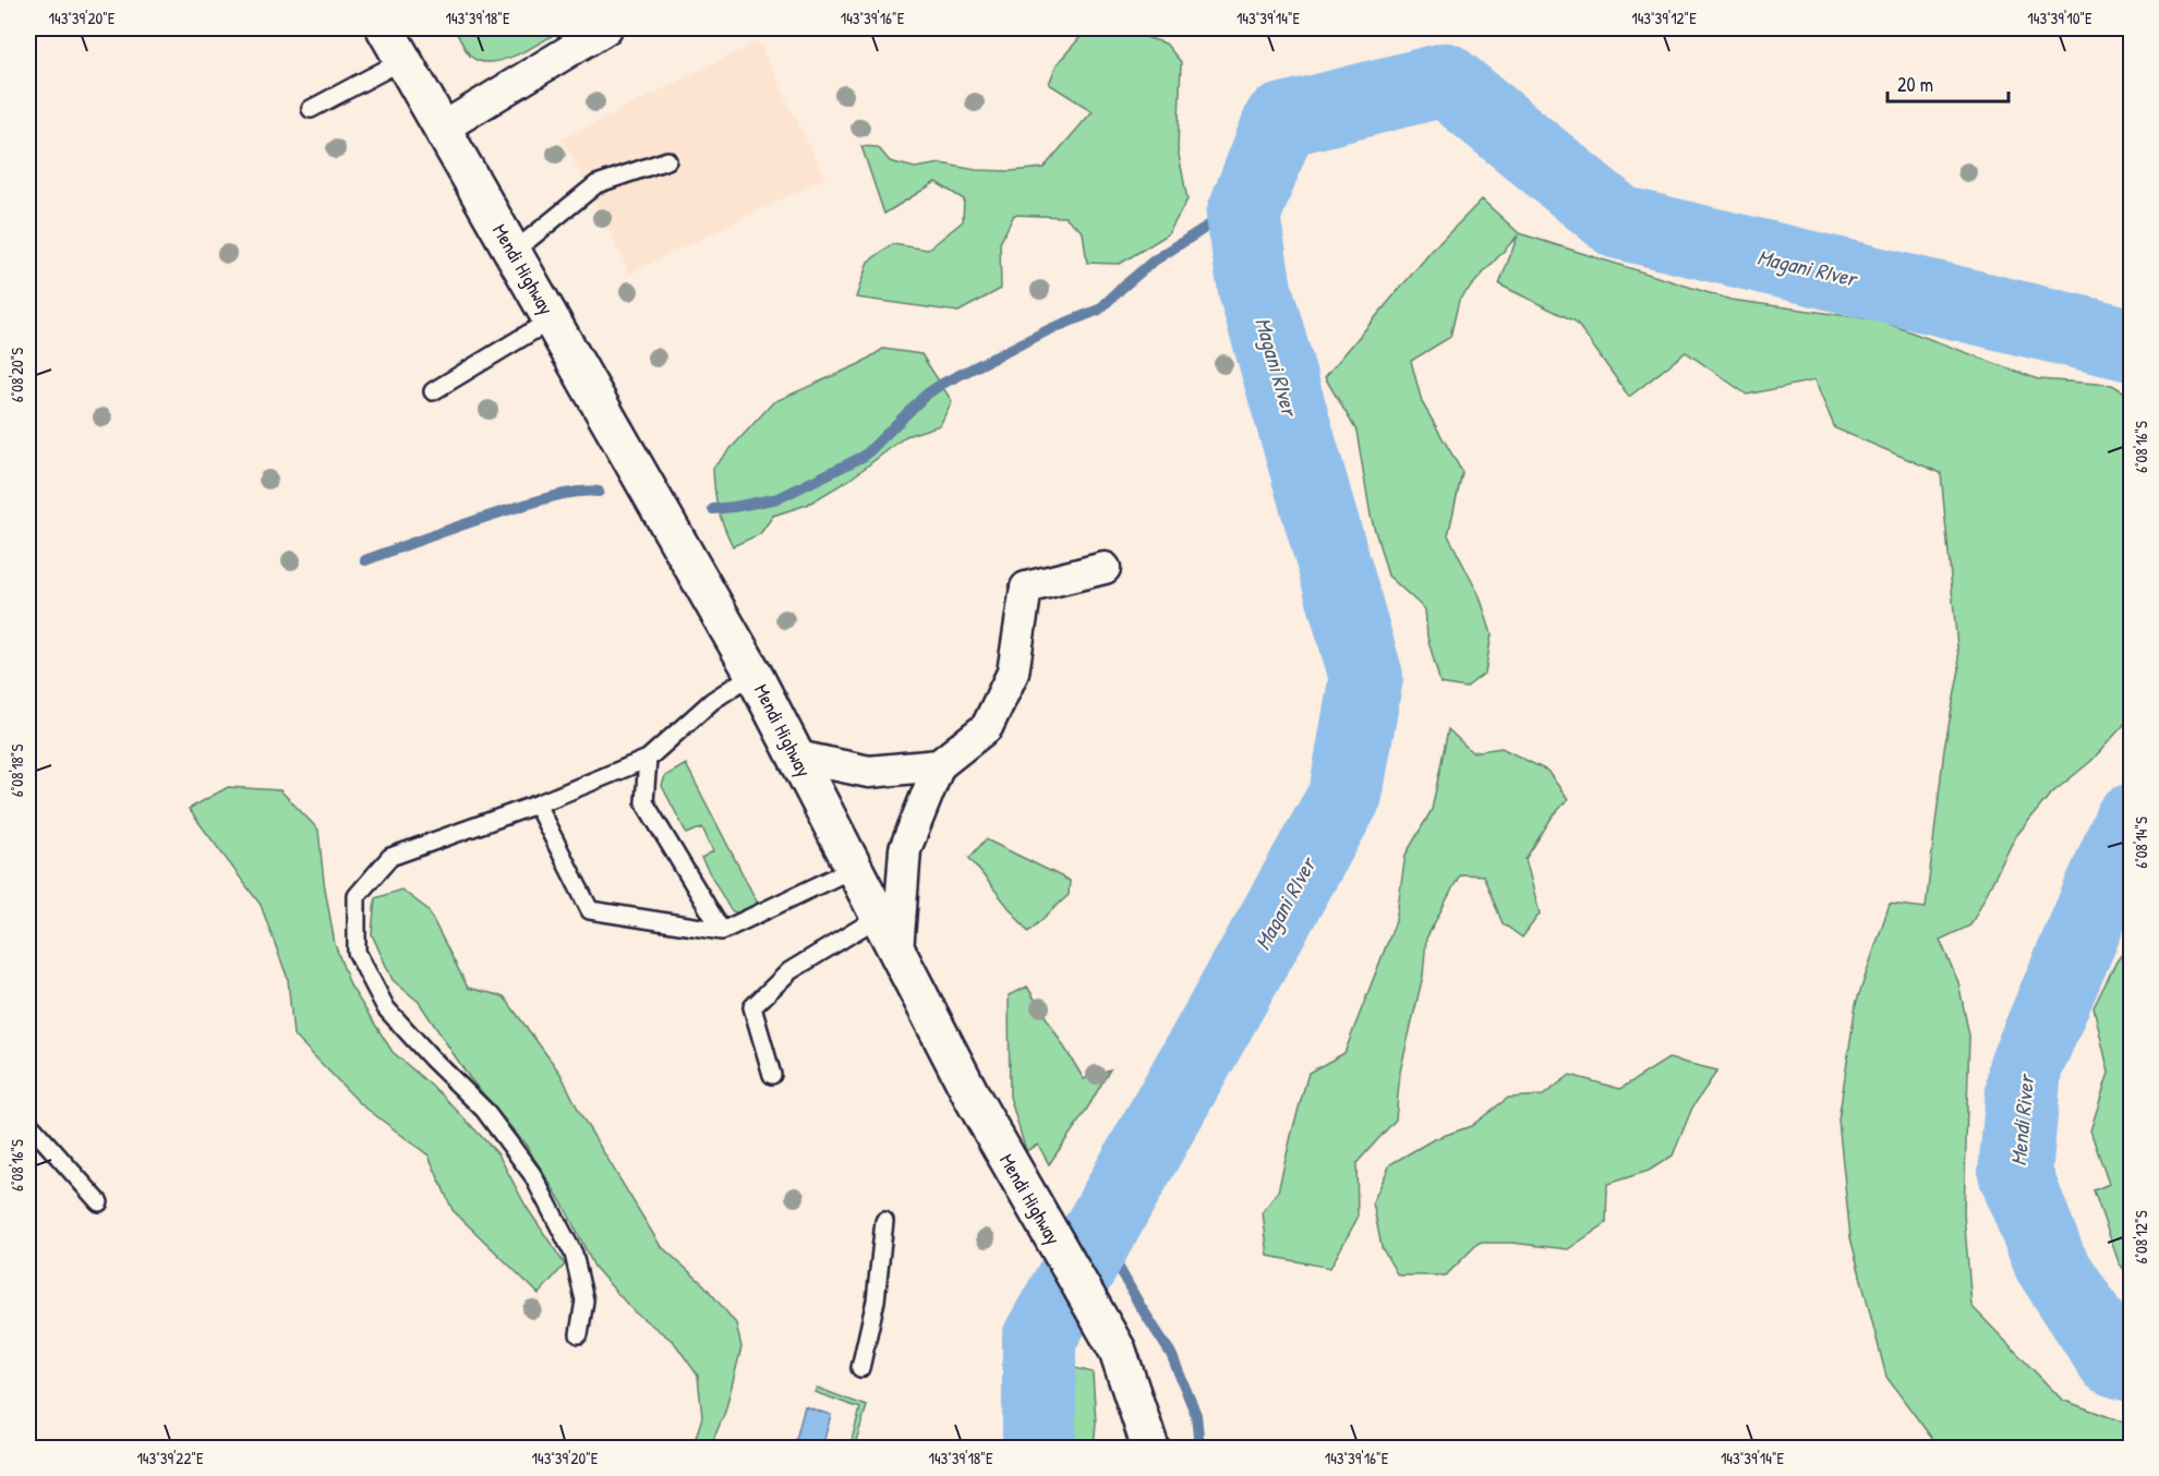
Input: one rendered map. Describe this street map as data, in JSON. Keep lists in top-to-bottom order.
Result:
{
  "streets": {
    "main road": ["Mendi Highway"]
  },
  "water": ["Magani RIver", "Mendi River"],
  "scale_bar": "20 m",
  "coordinates": [
    "143°39'20\"E",
    "143°39'18\"E",
    "143°39'16\"E",
    "143°39'14\"E",
    "143°39'12\"E",
    "143°39'10\"E",
    "6°08'20\"S",
    "6°08'16\"S",
    "6°08'18\"S",
    "6°08'14\"S",
    "6°08'12\"S",
    "143°39'22\"E"
  ]
}
